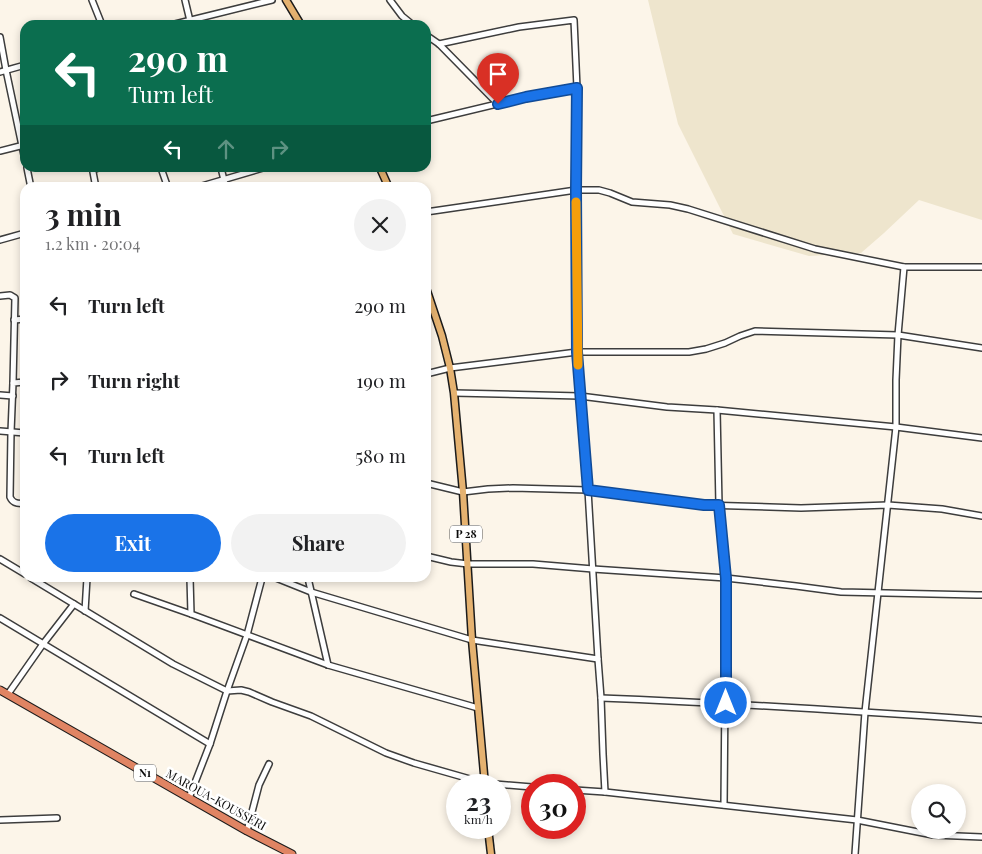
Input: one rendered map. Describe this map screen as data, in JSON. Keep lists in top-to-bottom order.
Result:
{
  "streets": {
    "highway": ["N1", "MAROUA-KOUSSÉRI"],
    "main road": ["P 28"]
  },
  "page": {
    "turn": ["290 m", "Turn left"],
    "heading": ["3 min", "1.2 km · 20:04"],
    "list": [
      {
        "name": "Turn left",
        "value": "290 m"
      },
      {
        "name": "Turn right",
        "value": "190 m"
      },
      {
        "name": "Turn left",
        "value": "580 m"
      }
    ],
    "buttons": ["Exit", "Share"],
    "speed": "23 km/h",
    "limit": "30"
  }
}
